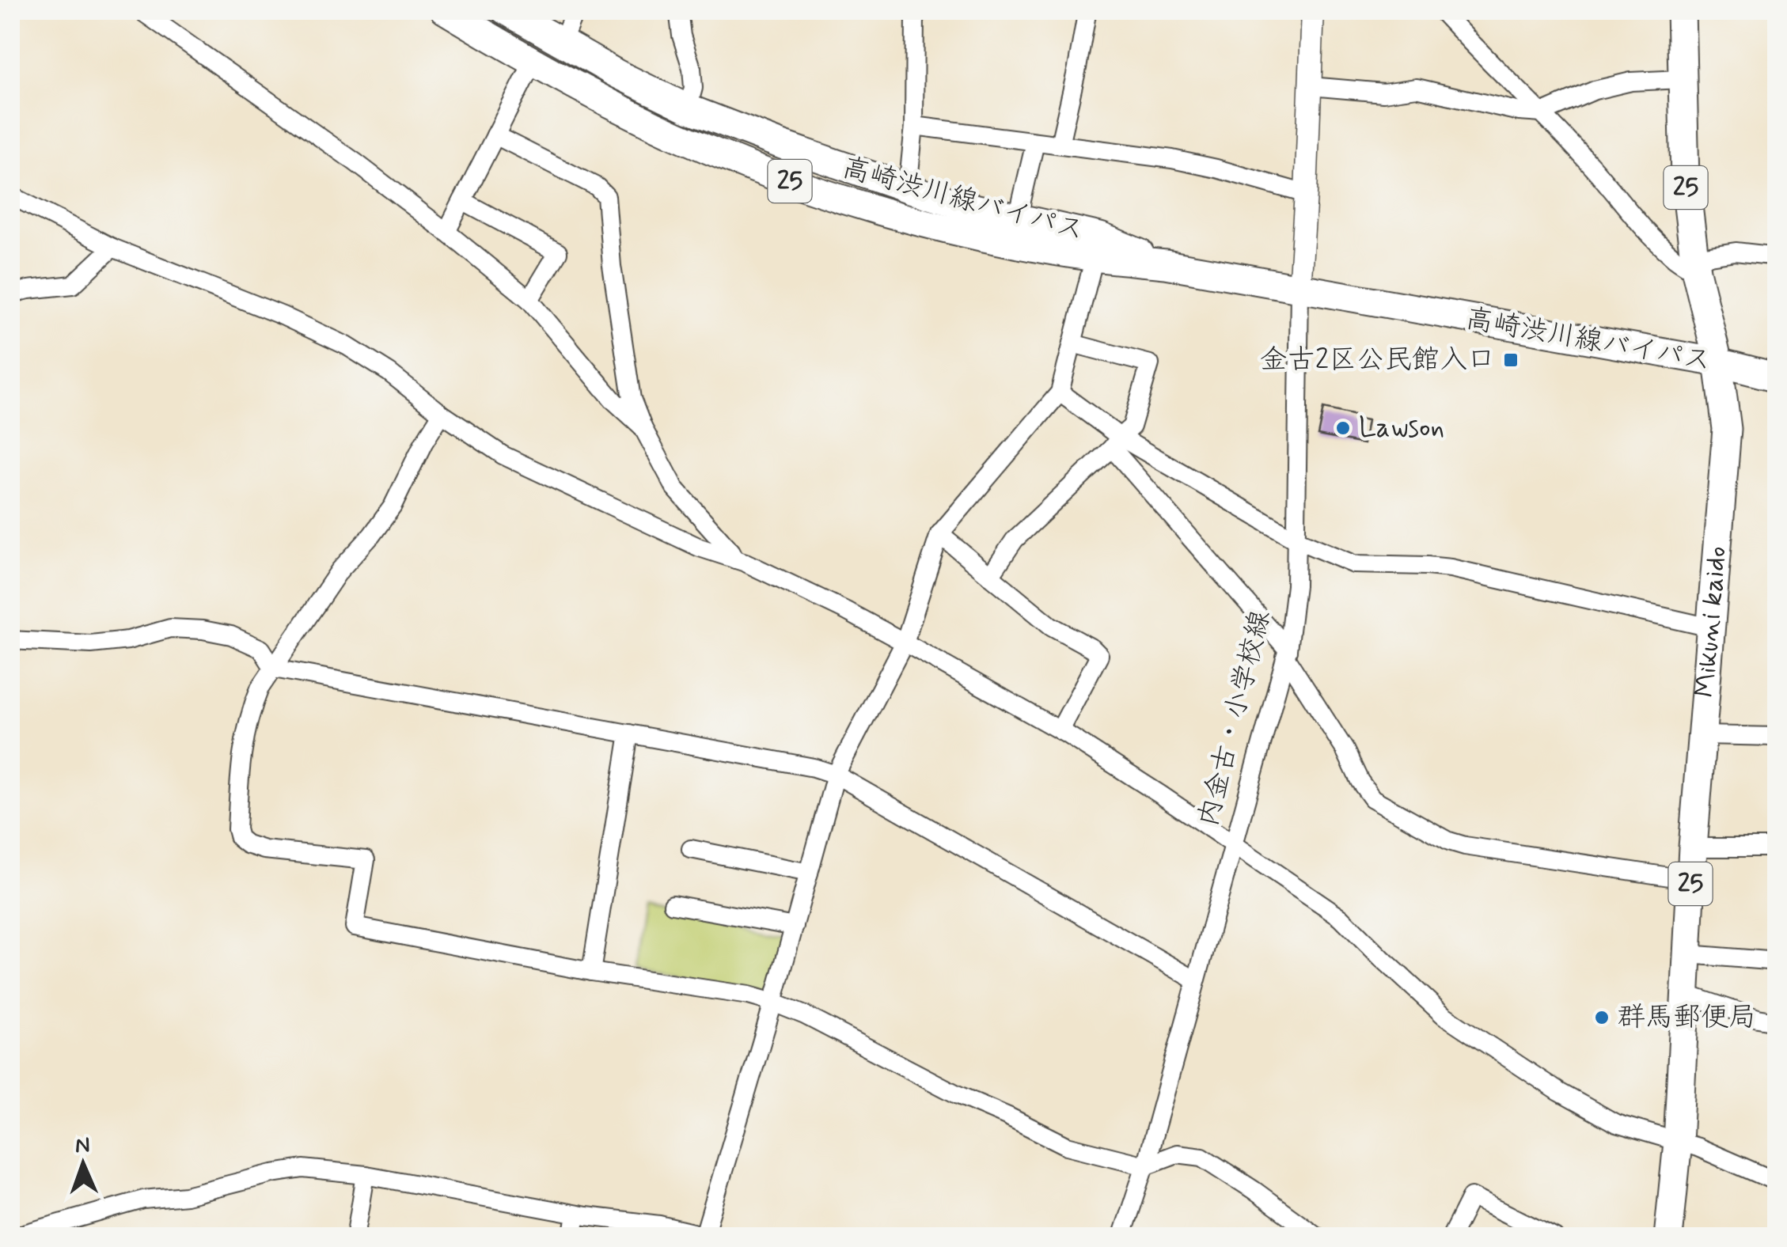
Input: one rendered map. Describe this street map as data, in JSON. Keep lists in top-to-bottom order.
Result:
{
  "streets": {
    "main road": ["25", "高崎渋川線バイパス", "Mikuni kaido"],
    "street": ["内金古・小学校線"]
  },
  "crossings": [
    ["高崎渋川線バイパス", "Mikuni kaido"],
    ["高崎渋川線バイパス", "内金古・小学校線"]
  ],
  "places": {
    "transit": ["金古2区公民館入口"],
    "other": ["Lawson", "群馬郵便局"]
  },
  "north": "top"
}
